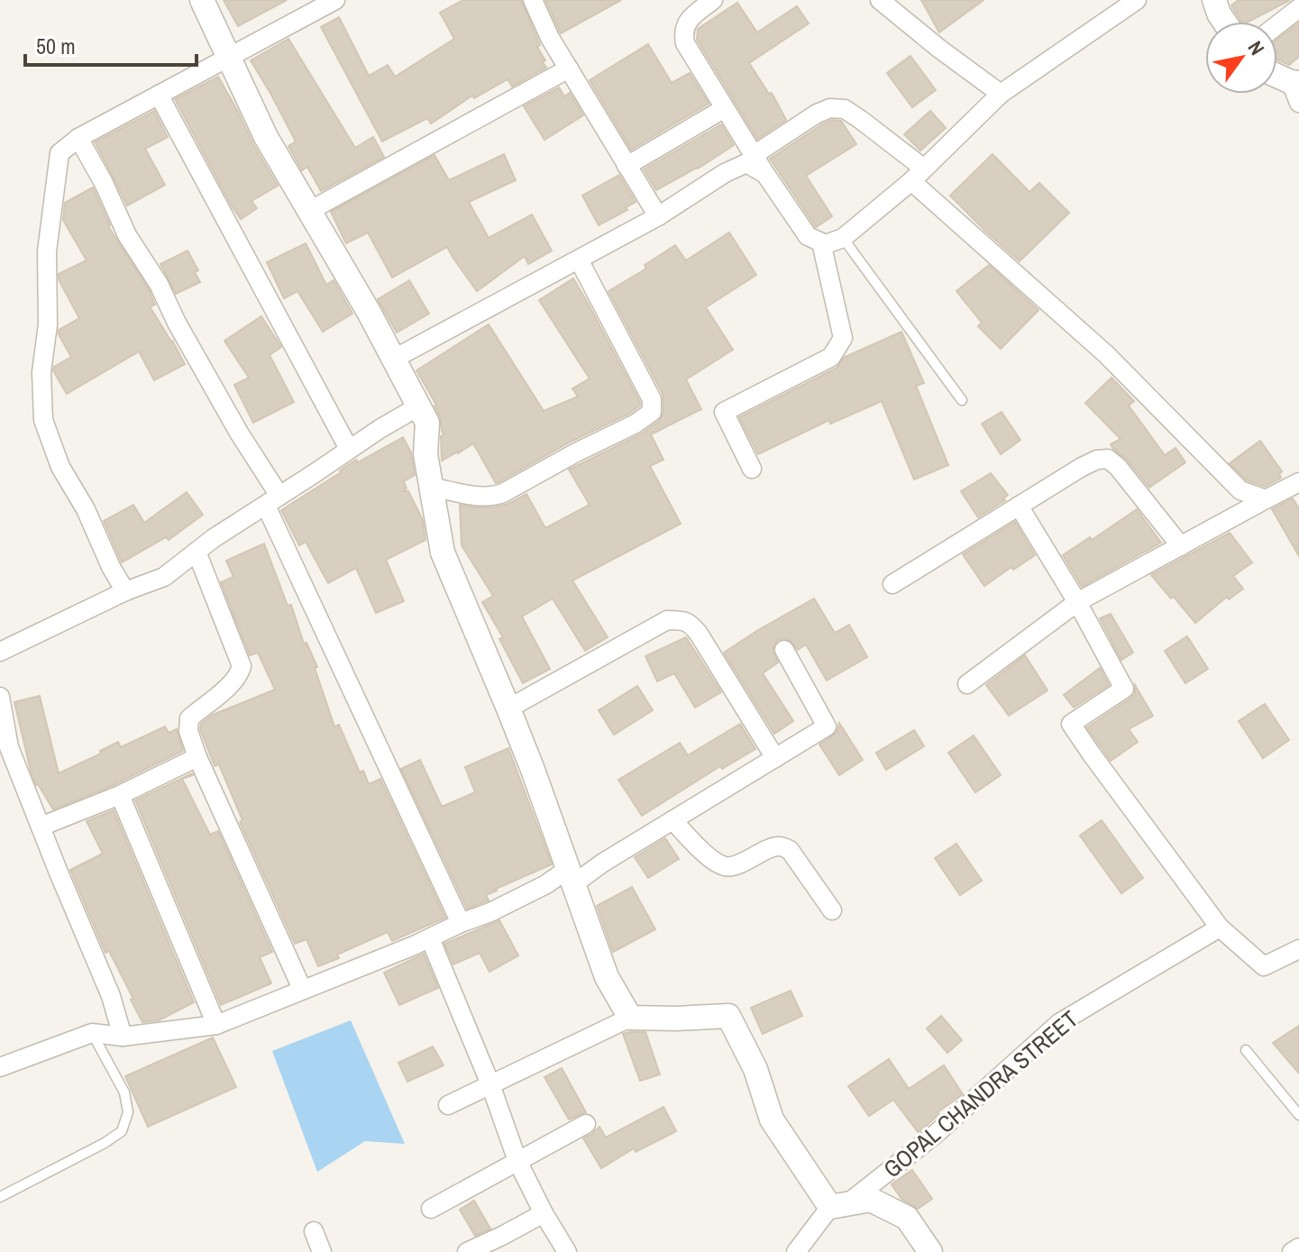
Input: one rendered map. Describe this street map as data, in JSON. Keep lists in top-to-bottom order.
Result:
{
  "streets": {
    "street": ["GOPAL CHANDRA STREET"]
  },
  "scale_bar": "50 m",
  "north": "top right"
}
